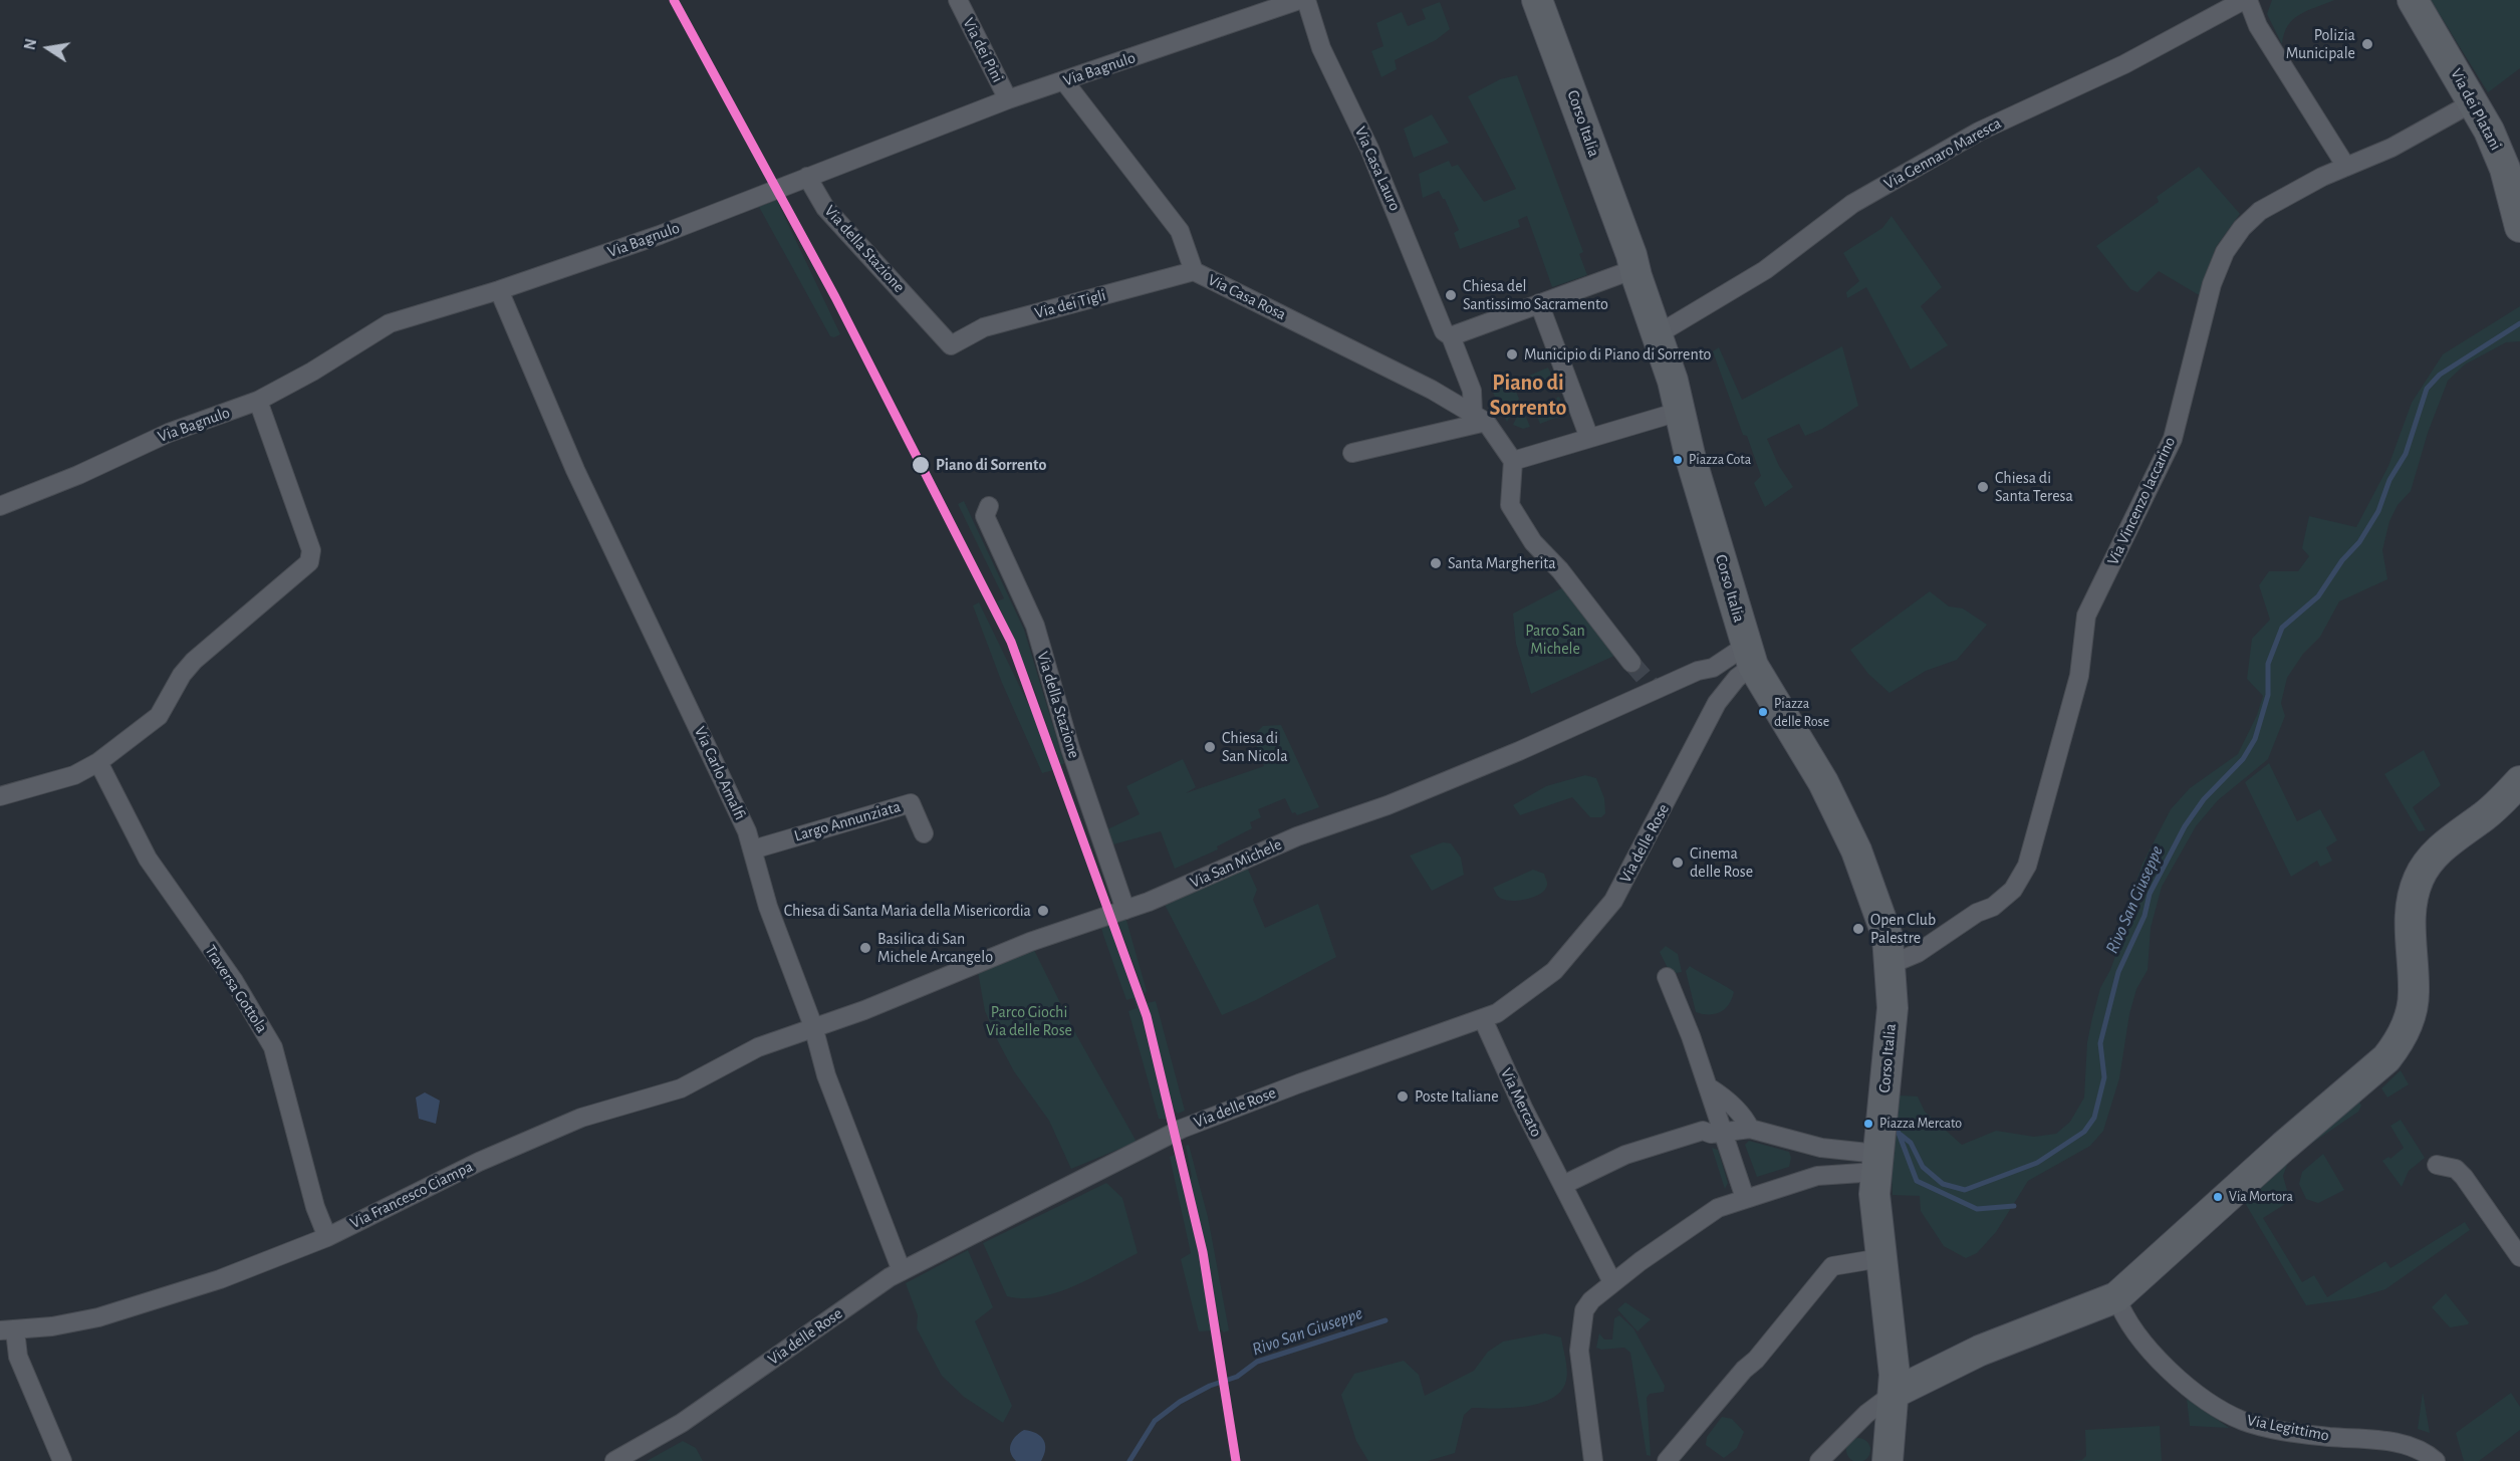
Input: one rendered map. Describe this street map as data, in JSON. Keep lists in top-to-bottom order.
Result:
{
  "streets": {
    "main road": ["Via dei Platani", "Corso Italia"],
    "street": [
      "Via dei Pini",
      "Via Bagnulo",
      "Via Gennaro Maresca",
      "Via Casa Lauro",
      "Via della Stazione",
      "Via Casa Rosa",
      "Via dei Tigli",
      "Via Vincenzo Iaccarino",
      "Via Carlo Amalfi",
      "Largo Annunziata",
      "Via delle Rose",
      "Via San Michele",
      "Traversa Gottola",
      "Via Mercato",
      "Via Francesco Ciampa",
      "Via Legittimo"
    ]
  },
  "crossings": [
    ["Via dei Pini", "Via Bagnulo"],
    ["Via Bagnulo", "Via della Stazione"],
    ["Via Bagnulo", "Via Casa Rosa"],
    ["Via Bagnulo", "Via Carlo Amalfi"],
    ["Via dei Platani", "Via Vincenzo Iaccarino"],
    ["Corso Italia", "Via Gennaro Maresca"],
    ["Corso Italia", "Via Vincenzo Iaccarino"],
    ["Corso Italia", "Via delle Rose"],
    ["Via della Stazione", "Via dei Tigli"],
    ["Via della Stazione", "Via San Michele"],
    ["Via Casa Rosa", "Via dei Tigli"],
    ["Via Carlo Amalfi", "Largo Annunziata"],
    ["Via Carlo Amalfi", "Via delle Rose"],
    ["Via Carlo Amalfi", "Via San Michele"],
    ["Via Carlo Amalfi", "Via Francesco Ciampa"],
    ["Via delle Rose", "Via Mercato"],
    ["Via San Michele", "Via Francesco Ciampa"],
    ["Traversa Gottola", "Via Francesco Ciampa"]
  ],
  "districts": ["Piano di Sorrento"],
  "water": ["Rivo San Giuseppe"],
  "parks": ["Parco San Michele", "Parco Giochi Via delle Rose"],
  "places": [
    "Polizia Municipale",
    "Chiesa del Santissimo Sacramento",
    "Municipio di Piano di Sorrento",
    "Piazza Cota",
    "Piano di Sorrento",
    "Chiesa di Santa Teresa",
    "Santa Margherita",
    "Piazza delle Rose",
    "Chiesa di San Nicola",
    "Cinema delle Rose",
    "Chiesa di Santa Maria della Misericordia",
    "Open Club Palestre",
    "Basilica di San Michele Arcangelo",
    "Poste Italiane",
    "Piazza Mercato",
    "Via Mortora"
  ],
  "north": "left"
}
